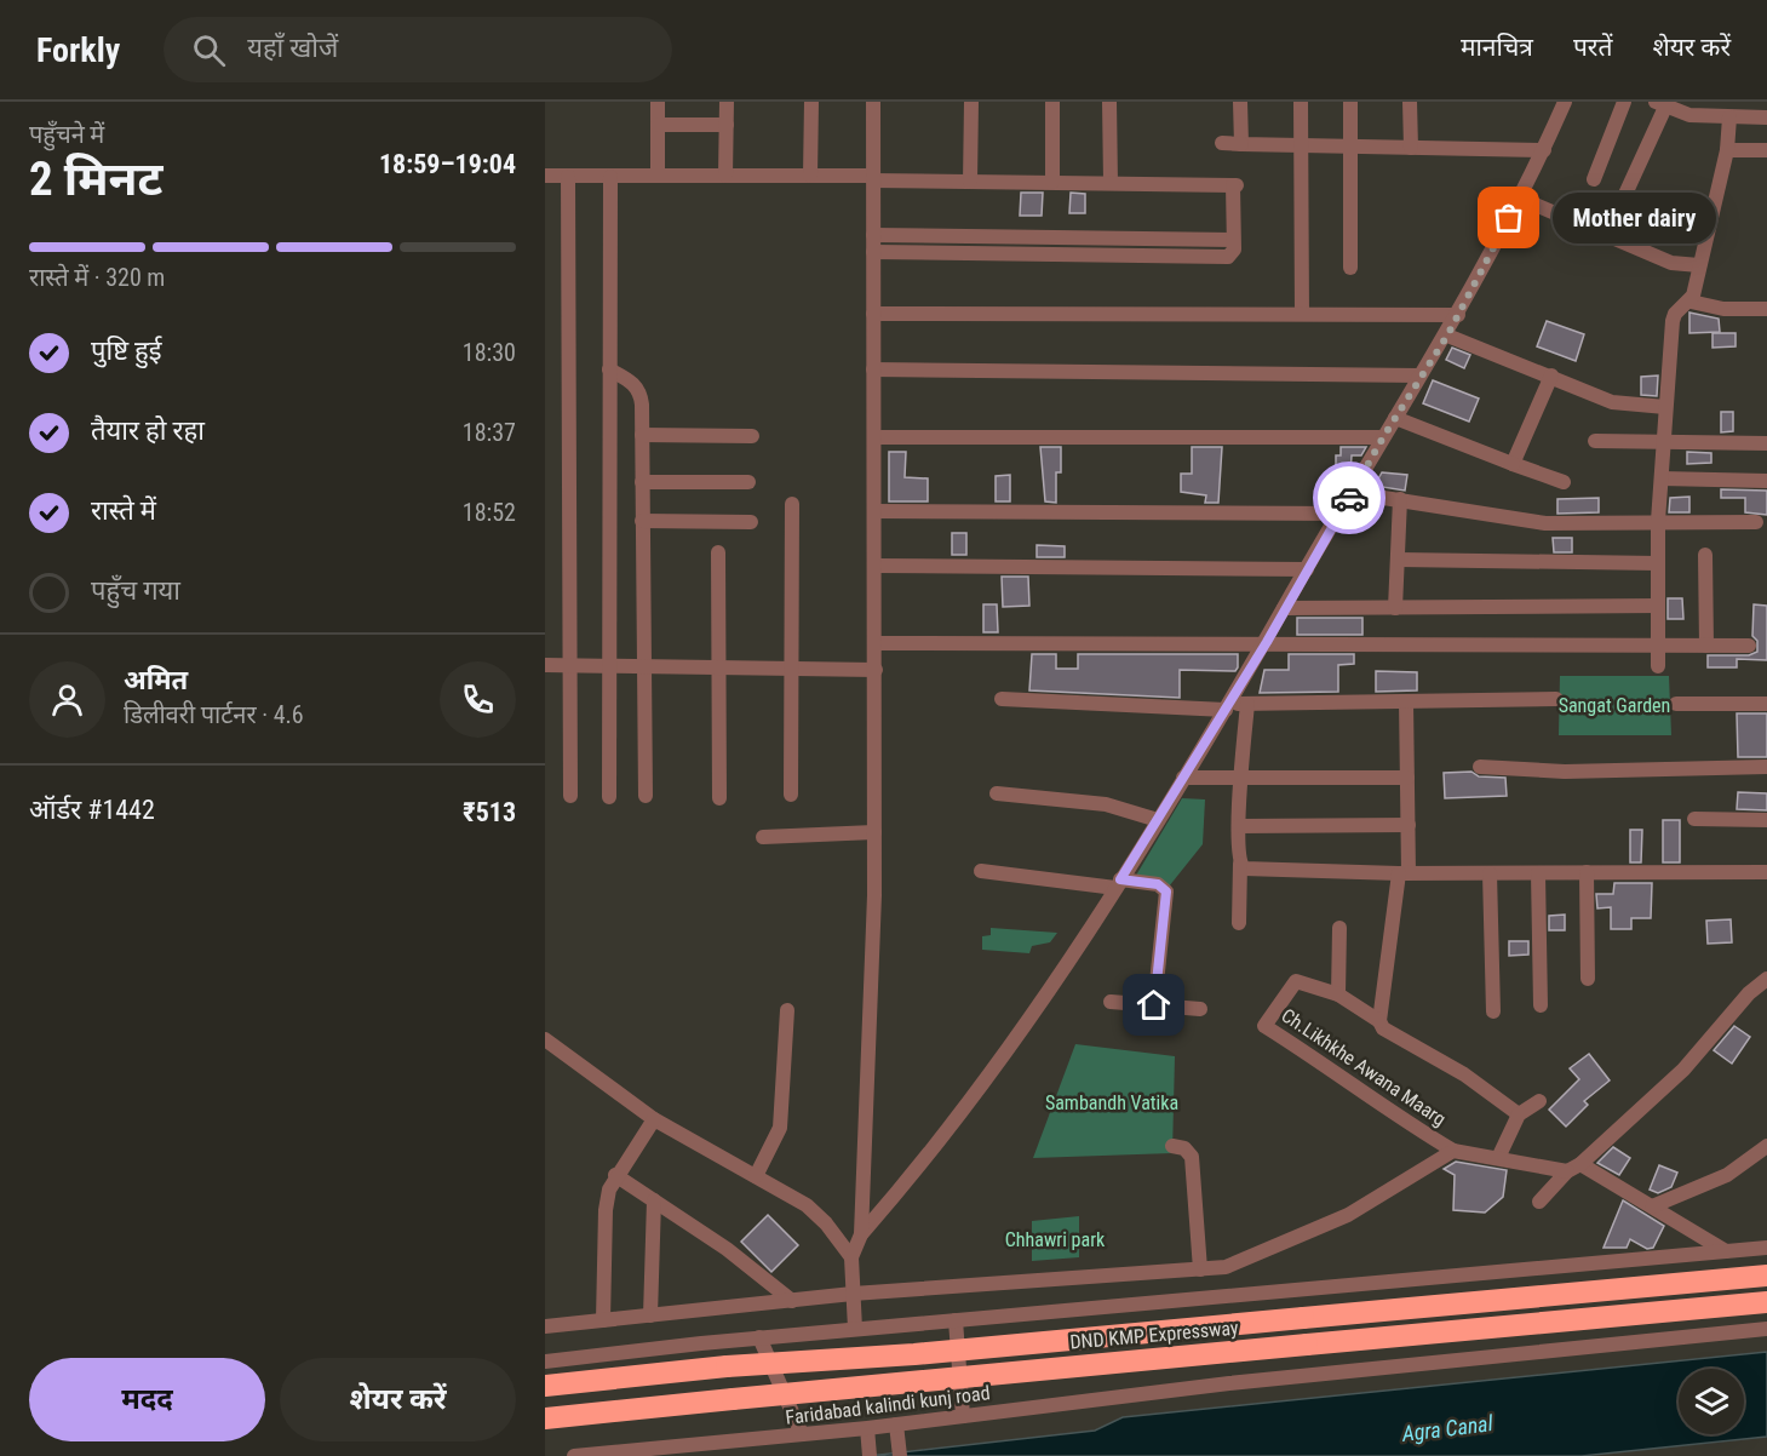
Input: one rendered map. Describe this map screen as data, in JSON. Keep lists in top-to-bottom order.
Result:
{
  "streets": {
    "highway": ["DND KMP Expressway"],
    "street": ["Ch.Likhkhe Awana Maarg", "Faridabad kalindi kunj road"]
  },
  "water": ["Agra Canal"],
  "parks": ["Sangat Garden", "Sambandh Vatika", "Chhawri park"],
  "places": ["Mother dairy"],
  "page": {
    "header": "Forkly",
    "search": "यहाँ खोजें",
    "nav": ["मानचित्र", "परतें", "शेयर करें"],
    "heading": ["2 मिनट", "पहुँचने में", "18:59–19:04"],
    "panel": [
      "अमित",
      "डिलीवरी पार्टनर · 4.6",
      "ऑर्डर #1442",
      "₹513"
    ],
    "bubble": "Mother dairy",
    "bar": "रास्ते में · 320 m",
    "list": [
      ["पुष्टि हुई", "18:30"],
      ["तैयार हो रहा", "18:37"],
      ["रास्ते में", "18:52"],
      "पहुँच गया"
    ],
    "buttons": ["मदद", "शेयर करें"]
  }
}
